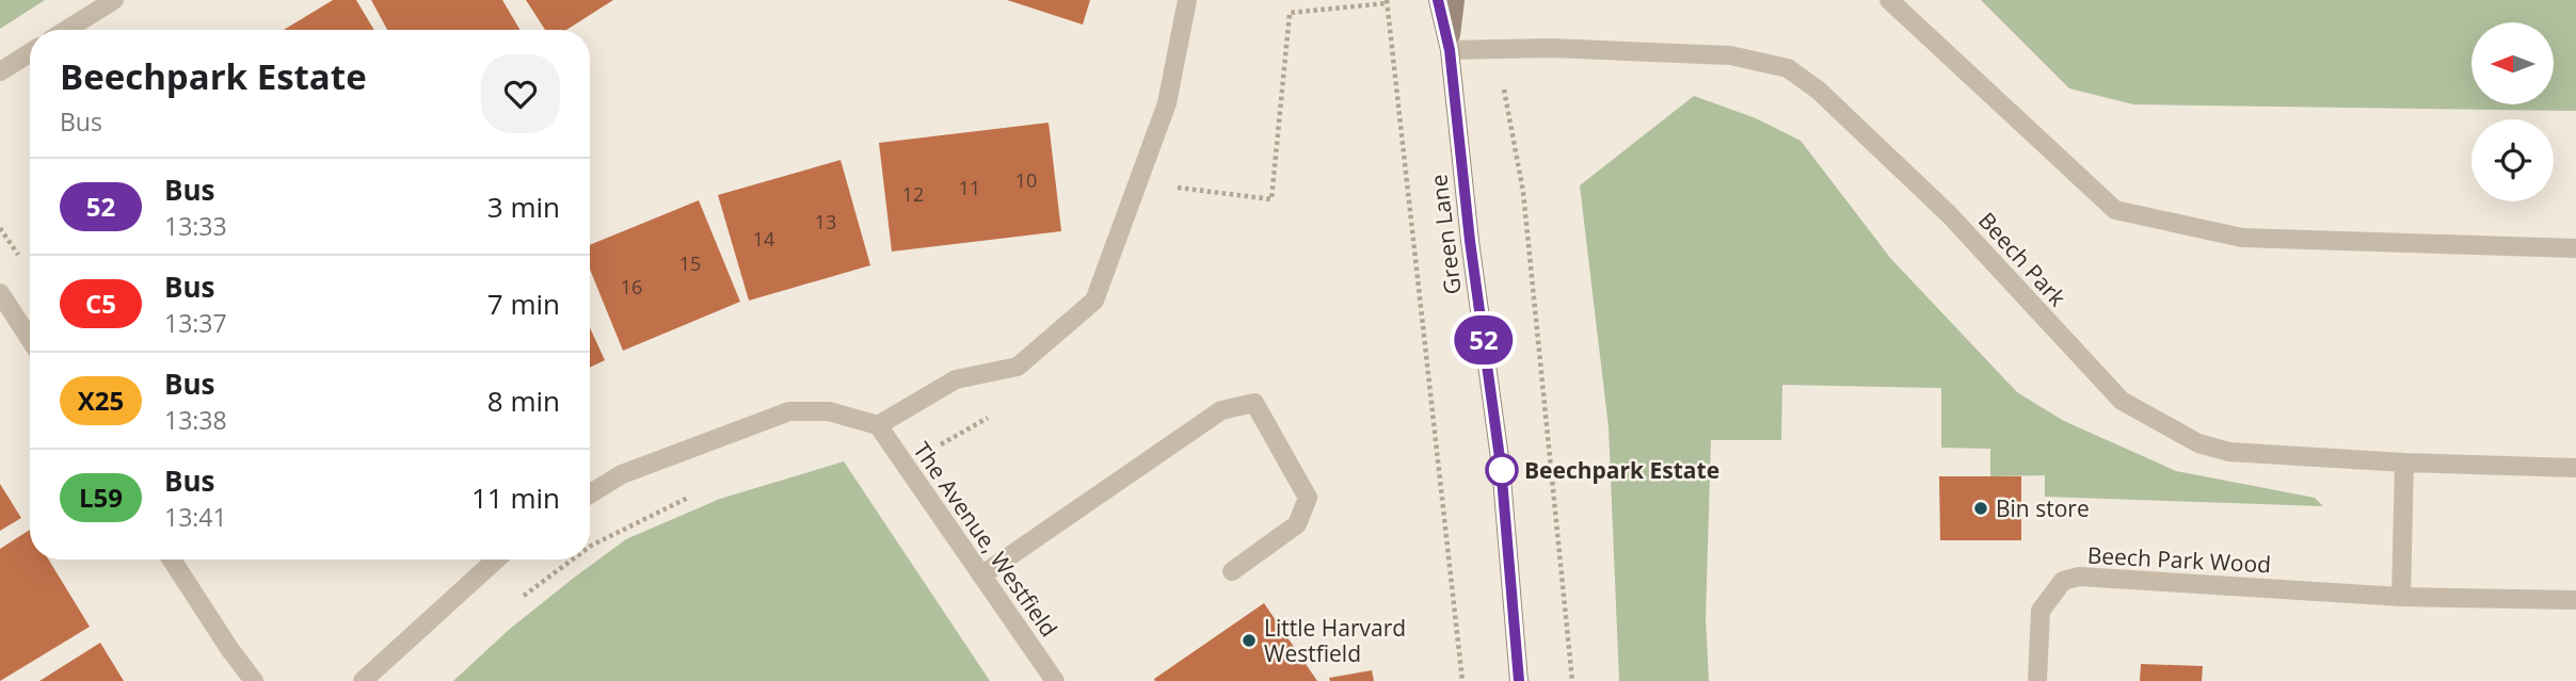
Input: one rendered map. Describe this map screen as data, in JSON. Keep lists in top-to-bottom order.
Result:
{
  "streets": {
    "street": [
      "Green Lane",
      "Beech Park",
      "The Avenue, Westfield",
      "Beech Park Wood"
    ]
  },
  "crossings": [
    ["Green Lane", "Beech Park"]
  ],
  "places": ["Beechpark Estate", "Bin store", "Little Harvard Westfield"],
  "lines": ["bus line 52"],
  "house_numbers": [
    "10",
    "11",
    "12",
    "13",
    "14",
    "15",
    "16"
  ],
  "north": "left",
  "page": {
    "on_map": "52",
    "heading": ["Beechpark Estate", "Bus"],
    "list": [
      {
        "mark": "52",
        "name": "Bus",
        "note": "13:33",
        "value": "3 min"
      },
      {
        "mark": "C5",
        "name": "Bus",
        "note": "13:37",
        "value": "7 min"
      },
      {
        "mark": "X25",
        "name": "Bus",
        "note": "13:38",
        "value": "8 min"
      },
      {
        "mark": "L59",
        "name": "Bus",
        "note": "13:41",
        "value": "11 min"
      }
    ]
  }
}
